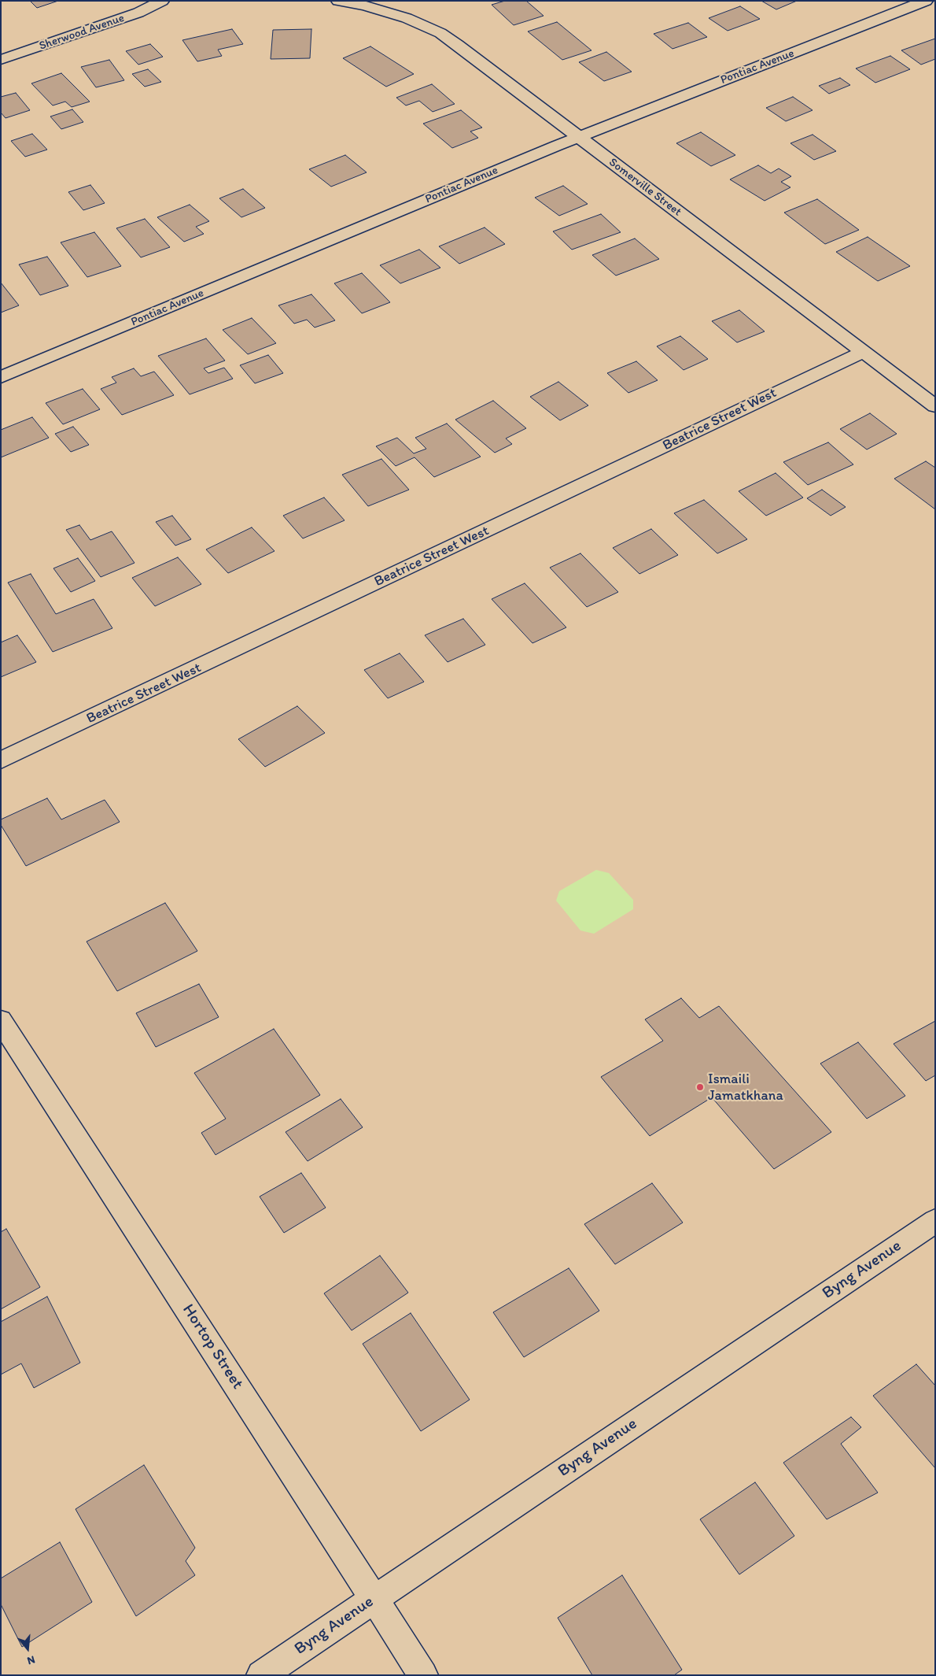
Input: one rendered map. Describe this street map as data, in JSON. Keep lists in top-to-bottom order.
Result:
{
  "streets": {
    "street": [
      "Sherwood Avenue",
      "Pontiac Avenue",
      "Somerville Street",
      "Beatrice Street West",
      "Byng Avenue",
      "Hortop Street"
    ]
  },
  "crossings": [
    ["Pontiac Avenue", "Somerville Street"],
    ["Somerville Street", "Beatrice Street West"],
    ["Byng Avenue", "Hortop Street"]
  ],
  "places": ["Ismaili Jamatkhana"],
  "north": "bottom"
}
